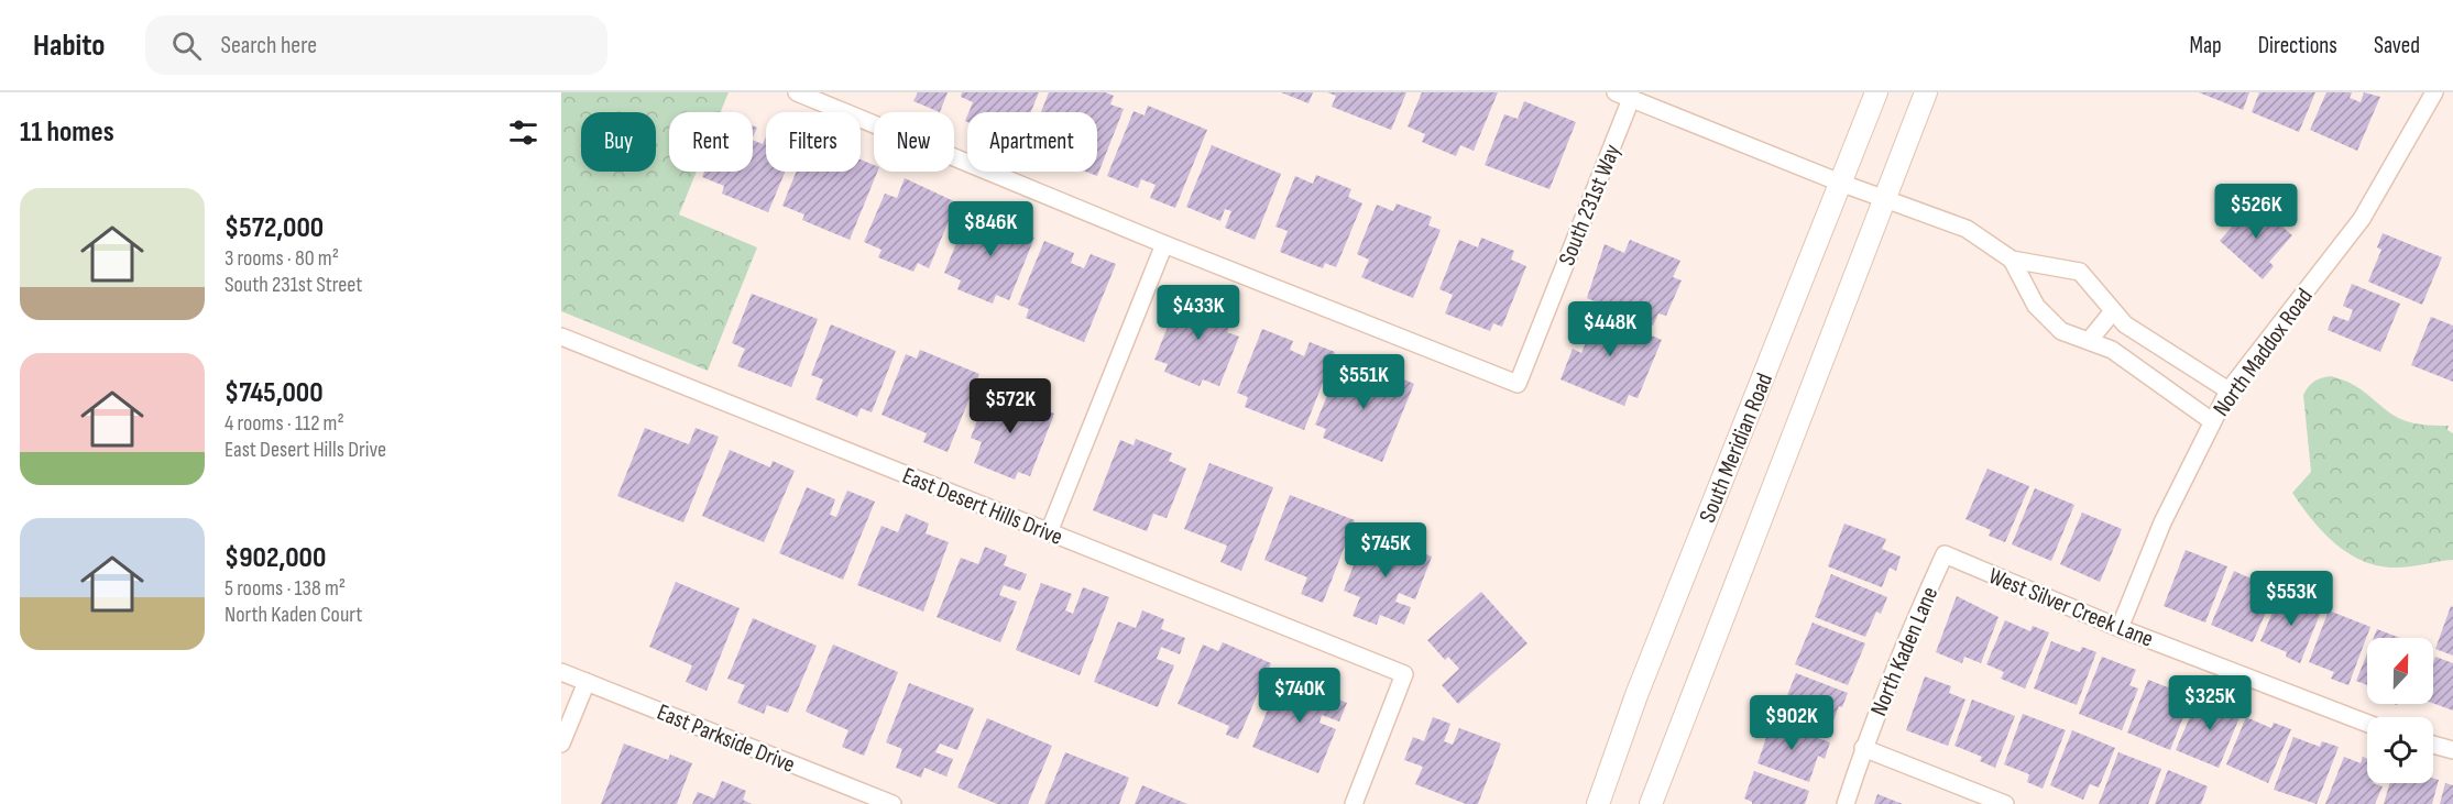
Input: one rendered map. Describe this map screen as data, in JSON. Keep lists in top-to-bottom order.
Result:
{
  "streets": {
    "street": [
      "South 231st Way",
      "North Maddox Road",
      "South Meridian Road",
      "East Desert Hills Drive",
      "West Silver Creek Lane",
      "North Kaden Lane",
      "East Parkside Drive"
    ]
  },
  "crossings": [
    ["North Maddox Road", "West Silver Creek Lane"],
    ["West Silver Creek Lane", "North Kaden Lane"]
  ],
  "north": "top",
  "page": {
    "header": "Habito",
    "search": "Search here",
    "nav": ["Map", "Directions", "Saved"],
    "heading": "11 homes",
    "chip": [
      "Buy",
      "Rent",
      "Filters",
      "New",
      "Apartment"
    ],
    "list": [
      {
        "name": "$572,000",
        "note": "3 rooms · 80 m² · South 231st Street"
      },
      {
        "name": "$745,000",
        "note": "4 rooms · 112 m² · East Desert Hills Drive"
      },
      {
        "name": "$902,000",
        "note": "5 rooms · 138 m² · North Kaden Court"
      }
    ],
    "price": [
      "$526K",
      "$846K",
      "$433K",
      "$448K",
      "$551K",
      "$572K",
      "$745K",
      "$553K",
      "$740K",
      "$325K",
      "$902K"
    ]
  }
}
